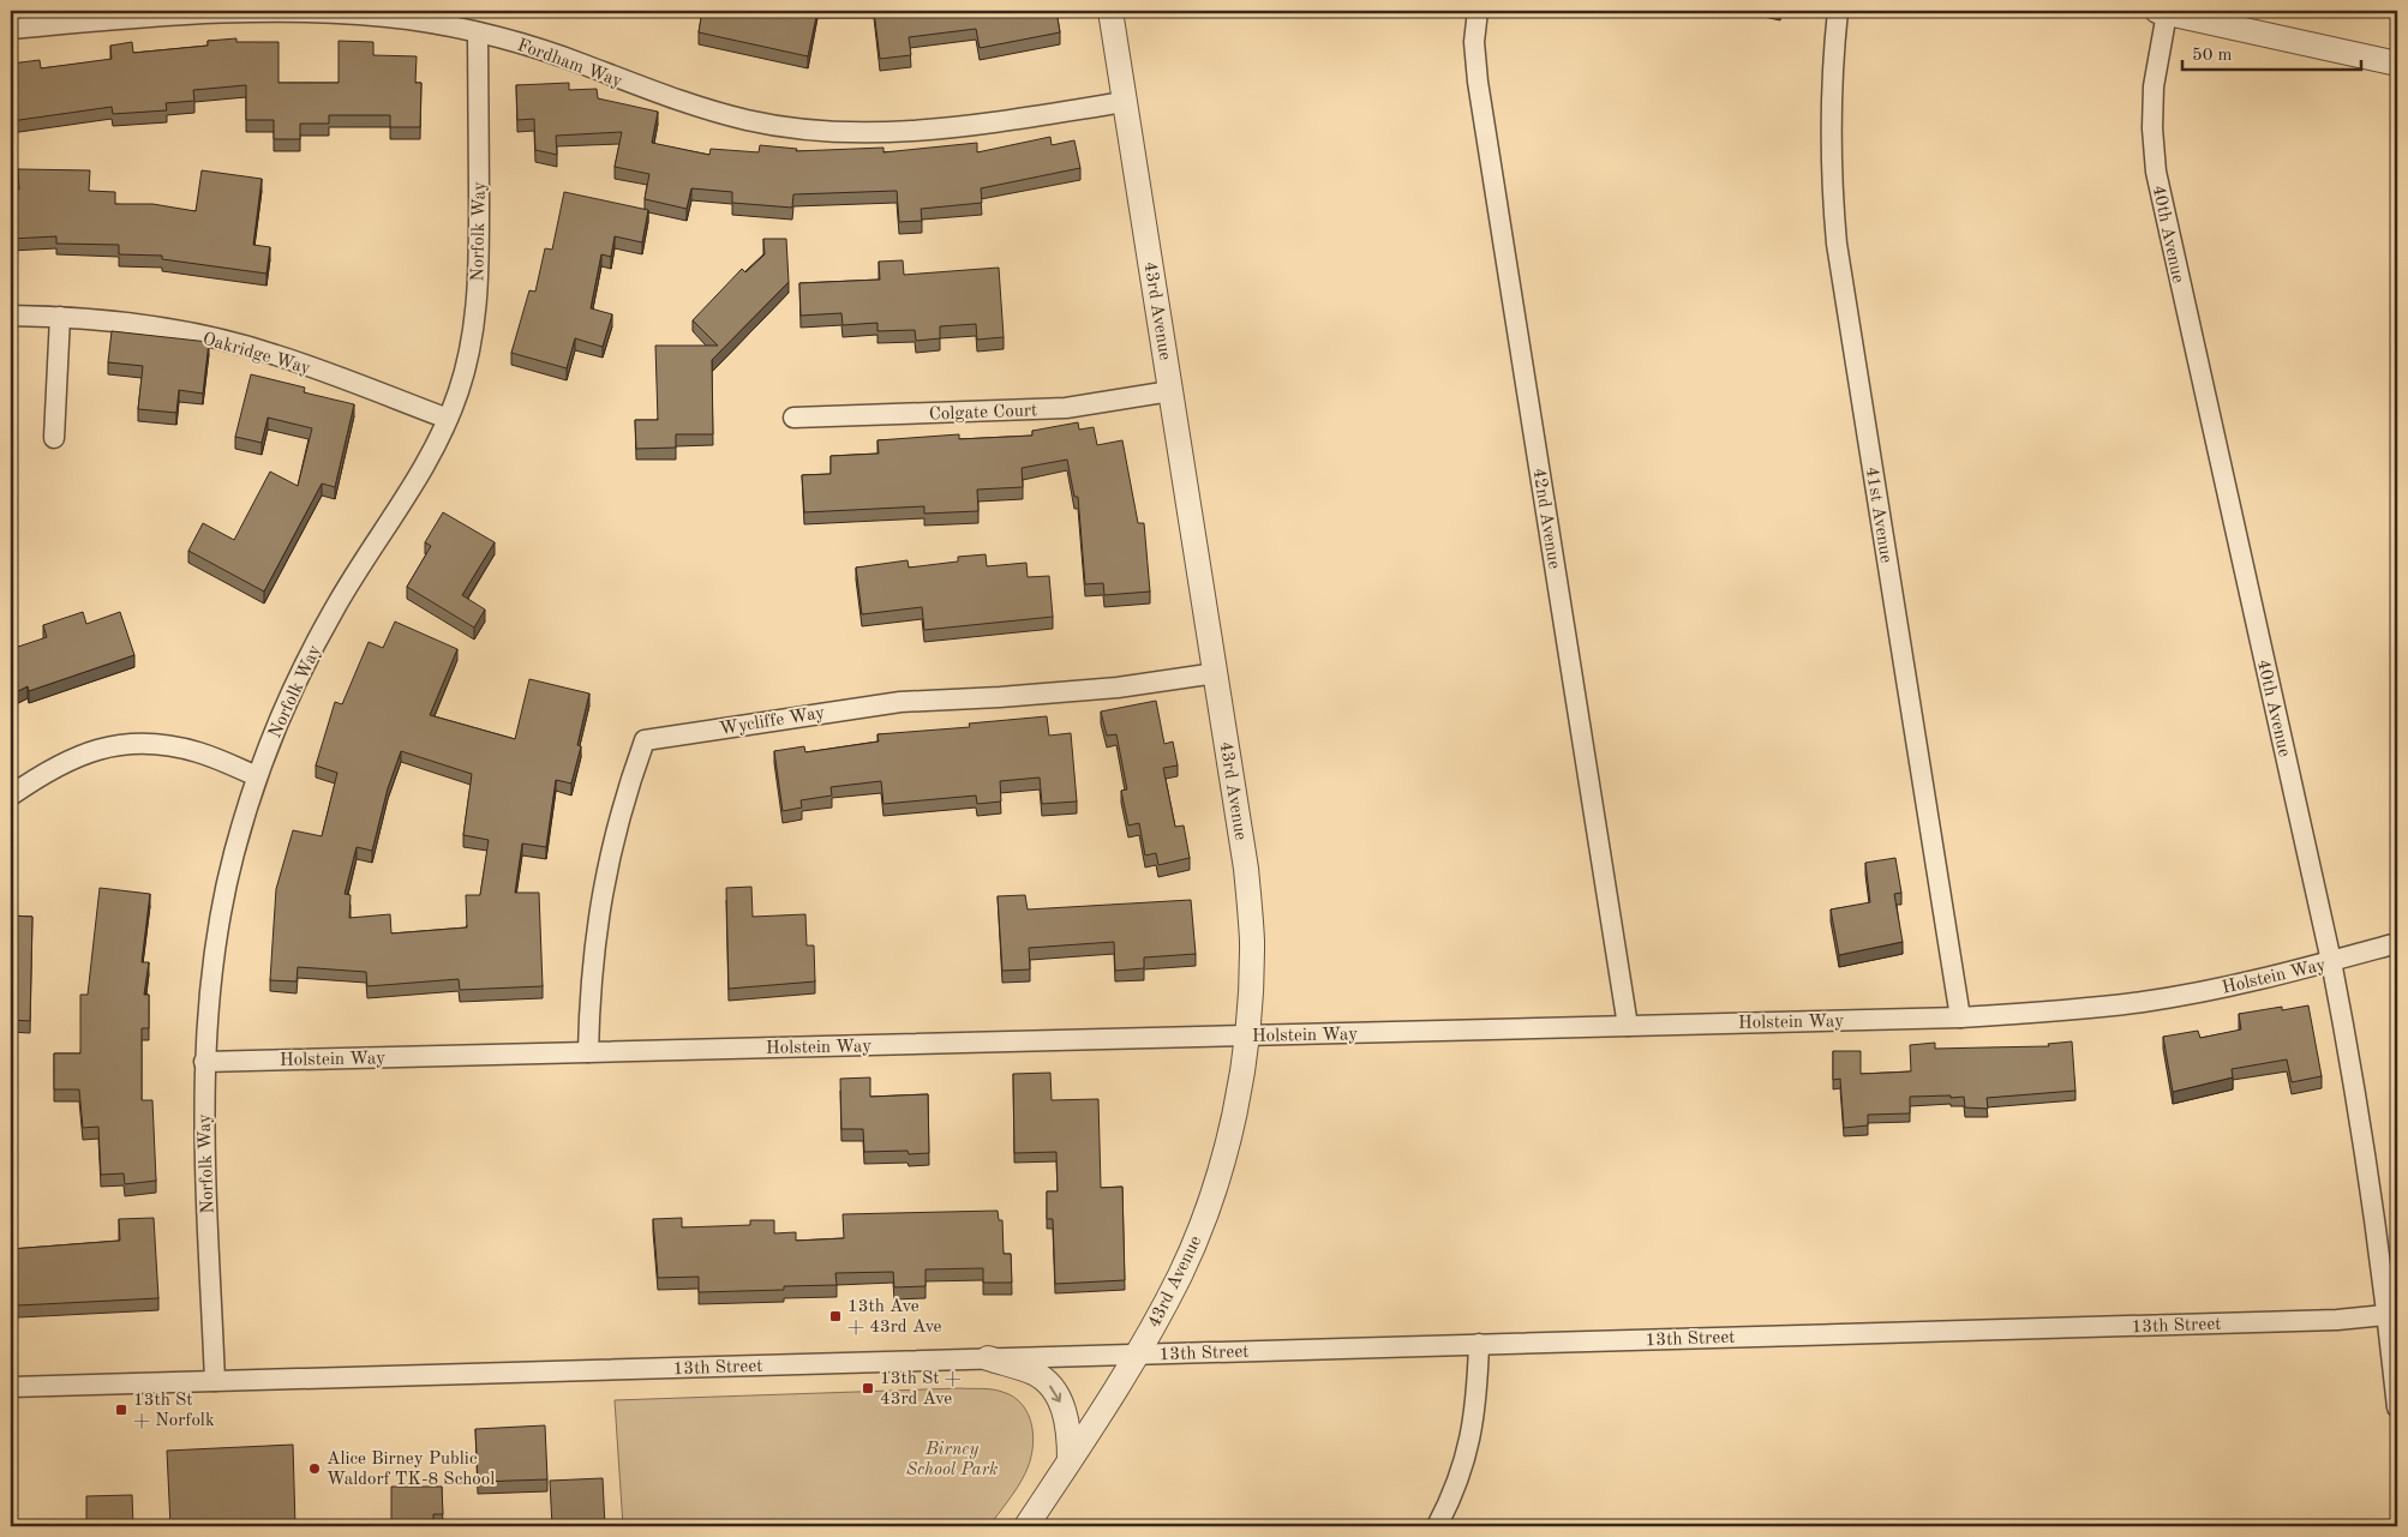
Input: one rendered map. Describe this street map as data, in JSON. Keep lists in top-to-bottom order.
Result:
{
  "streets": {
    "street": [
      "Fordham Way",
      "Norfolk Way",
      "40th Avenue",
      "43rd Avenue",
      "Oakridge Way",
      "Colgate Court",
      "41st Avenue",
      "42nd Avenue",
      "Wycliffe Way",
      "Holstein Way",
      "13th Street"
    ]
  },
  "crossings": [
    ["Fordham Way", "Norfolk Way"],
    ["Fordham Way", "43rd Avenue"],
    ["Norfolk Way", "Oakridge Way"],
    ["Norfolk Way", "Holstein Way"],
    ["Norfolk Way", "13th Street"],
    ["40th Avenue", "Holstein Way"],
    ["40th Avenue", "13th Street"],
    ["43rd Avenue", "Colgate Court"],
    ["43rd Avenue", "Wycliffe Way"],
    ["43rd Avenue", "Holstein Way"],
    ["43rd Avenue", "13th Street"],
    ["41st Avenue", "Holstein Way"],
    ["42nd Avenue", "Holstein Way"],
    ["Wycliffe Way", "Holstein Way"]
  ],
  "parks": ["Birney School Park"],
  "places": {
    "transit": ["13th Ave + 43rd Ave", "13th St + 43rd Ave", "13th St + Norfolk"],
    "other": ["Alice Birney Public Waldorf TK-8 School"]
  },
  "scale_bar": "50 m"
}
